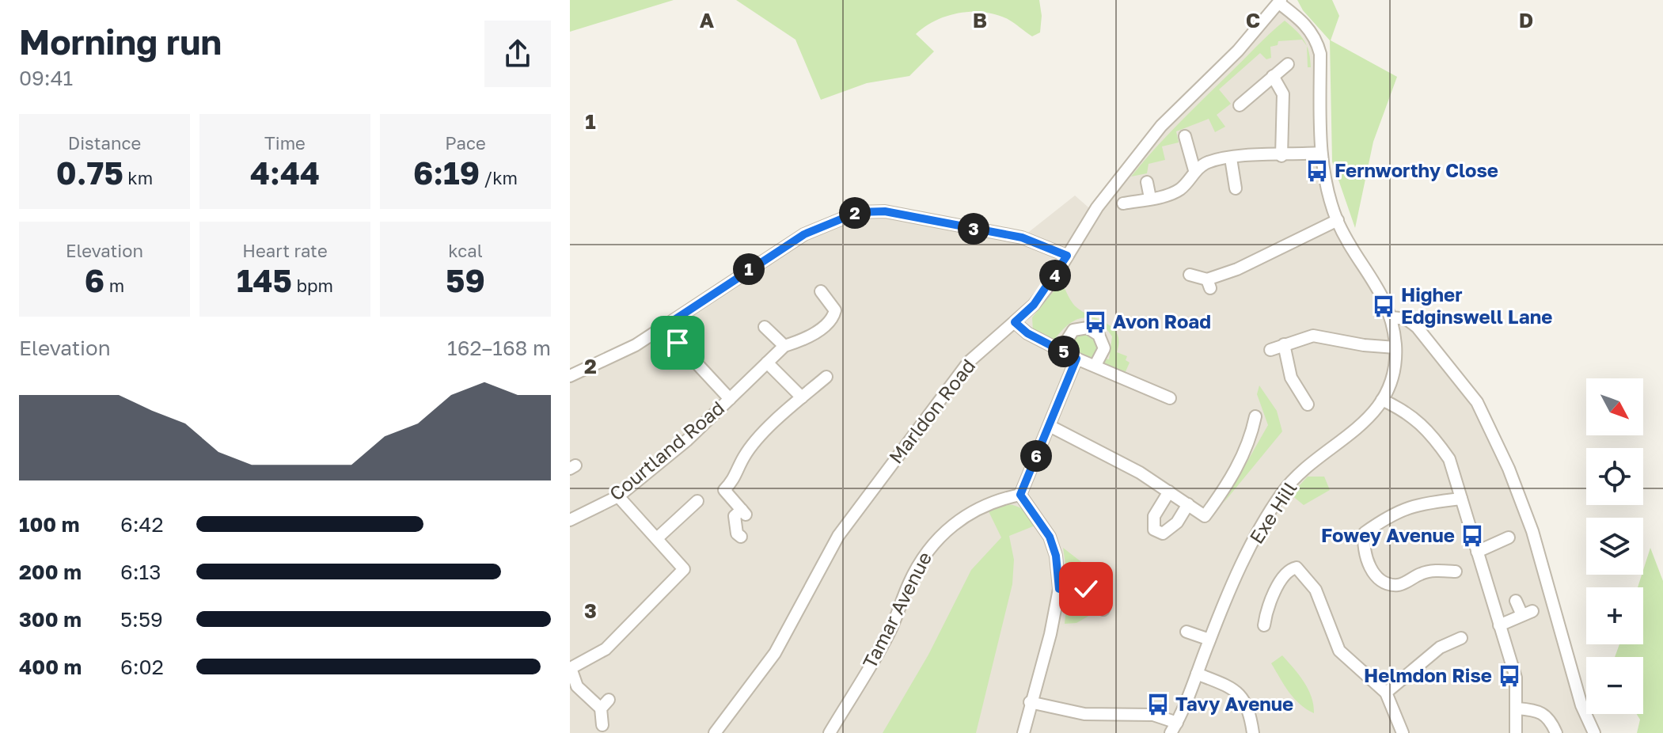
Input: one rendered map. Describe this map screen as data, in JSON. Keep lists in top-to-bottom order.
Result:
{
  "streets": {
    "street": [
      "Marldon Road",
      "Courtland Road",
      "Exe Hill",
      "Tamar Avenue"
    ]
  },
  "places": {
    "bus stop": [
      "Fernworthy Close",
      "Higher Edginswell Lane",
      "Avon Road",
      "Fowey Avenue",
      "Helmdon Rise",
      "Tavy Avenue"
    ]
  },
  "north": "bottom right",
  "page": {
    "heading": ["Morning run", "09:41"],
    "stats": [
      ["Distance", "0.75 km"],
      ["Time", "4:44"],
      ["Pace", "6:19 /km"],
      ["Elevation", "6 m"],
      ["Heart rate", "145 bpm"],
      ["kcal", "59"]
    ],
    "pins": [
      "2",
      "3",
      "1",
      "4",
      "5",
      "6"
    ],
    "chart": ["Elevation", "162–168 m"],
    "map_buttons": ["+", "−"],
    "list": [
      {
        "name": "100 m",
        "note": "6:42"
      },
      {
        "name": "200 m",
        "note": "6:13"
      },
      {
        "name": "300 m",
        "note": "5:59"
      },
      {
        "name": "400 m",
        "note": "6:02"
      }
    ]
  },
  "grid": {
    "columns": [
      "A",
      "B",
      "C",
      "D"
    ],
    "rows": ["1", "2", "3"]
  }
}
